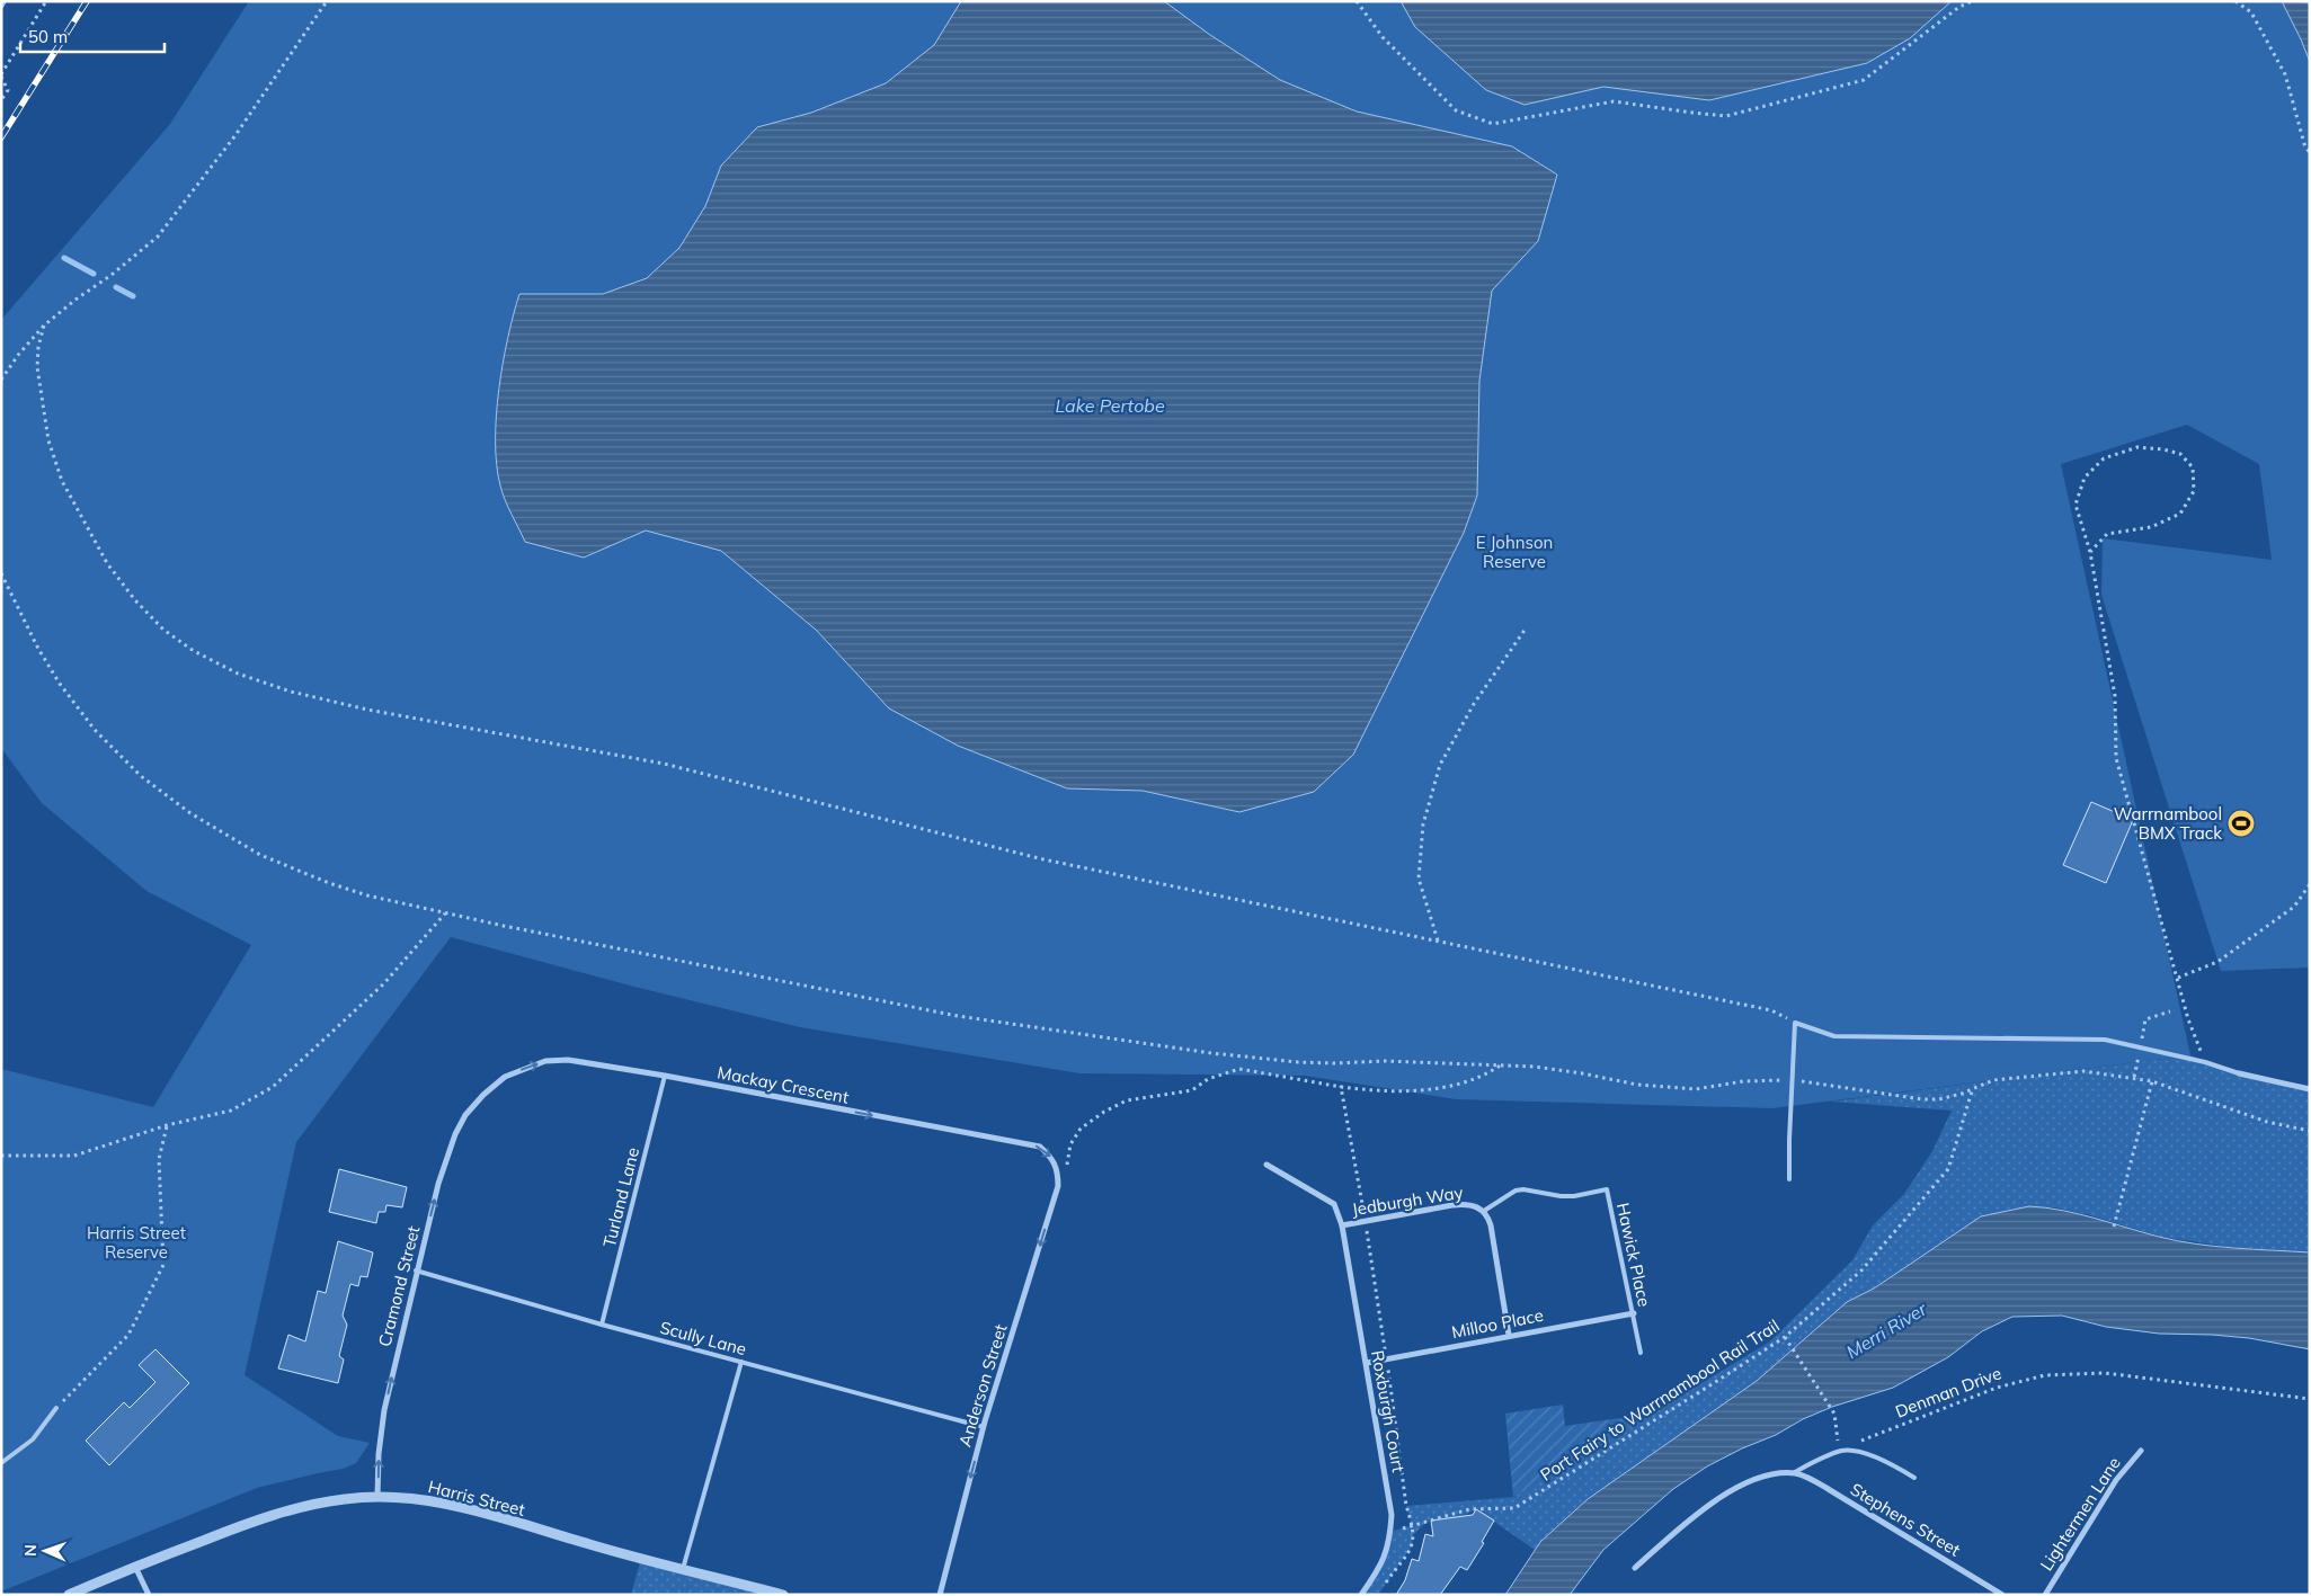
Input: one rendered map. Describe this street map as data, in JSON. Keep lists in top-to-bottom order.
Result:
{
  "streets": {
    "street": [
      "Mackay Crescent",
      "Jedburgh Way",
      "Cramond Street",
      "Milloo Place",
      "Anderson Street",
      "Roxburgh Court",
      "Harris Street",
      "Lightermen Lane",
      "Stephens Street"
    ],
    "lane": ["Turland Lane", "Hawick Place", "Scully Lane"],
    "path": ["Denman Drive", "Port Fairy to Warrnambool Rail Trail"]
  },
  "crossings": [
    ["Mackay Crescent", "Turland Lane"],
    ["Mackay Crescent", "Cramond Street"],
    ["Mackay Crescent", "Anderson Street"],
    ["Turland Lane", "Scully Lane"],
    ["Jedburgh Way", "Hawick Place"],
    ["Jedburgh Way", "Milloo Place"],
    ["Jedburgh Way", "Roxburgh Court"],
    ["Hawick Place", "Milloo Place"],
    ["Cramond Street", "Scully Lane"],
    ["Cramond Street", "Harris Street"],
    ["Milloo Place", "Roxburgh Court"],
    ["Scully Lane", "Anderson Street"]
  ],
  "one_way": ["Mackay Crescent", "Cramond Street", "Anderson Street"],
  "water": ["Lake Pertobe", "Merri River"],
  "parks": ["E Johnson Reserve", "Harris Street Reserve"],
  "places": {
    "sports": ["Warrnambool BMX Track"]
  },
  "scale_bar": "50 m",
  "north": "left"
}
